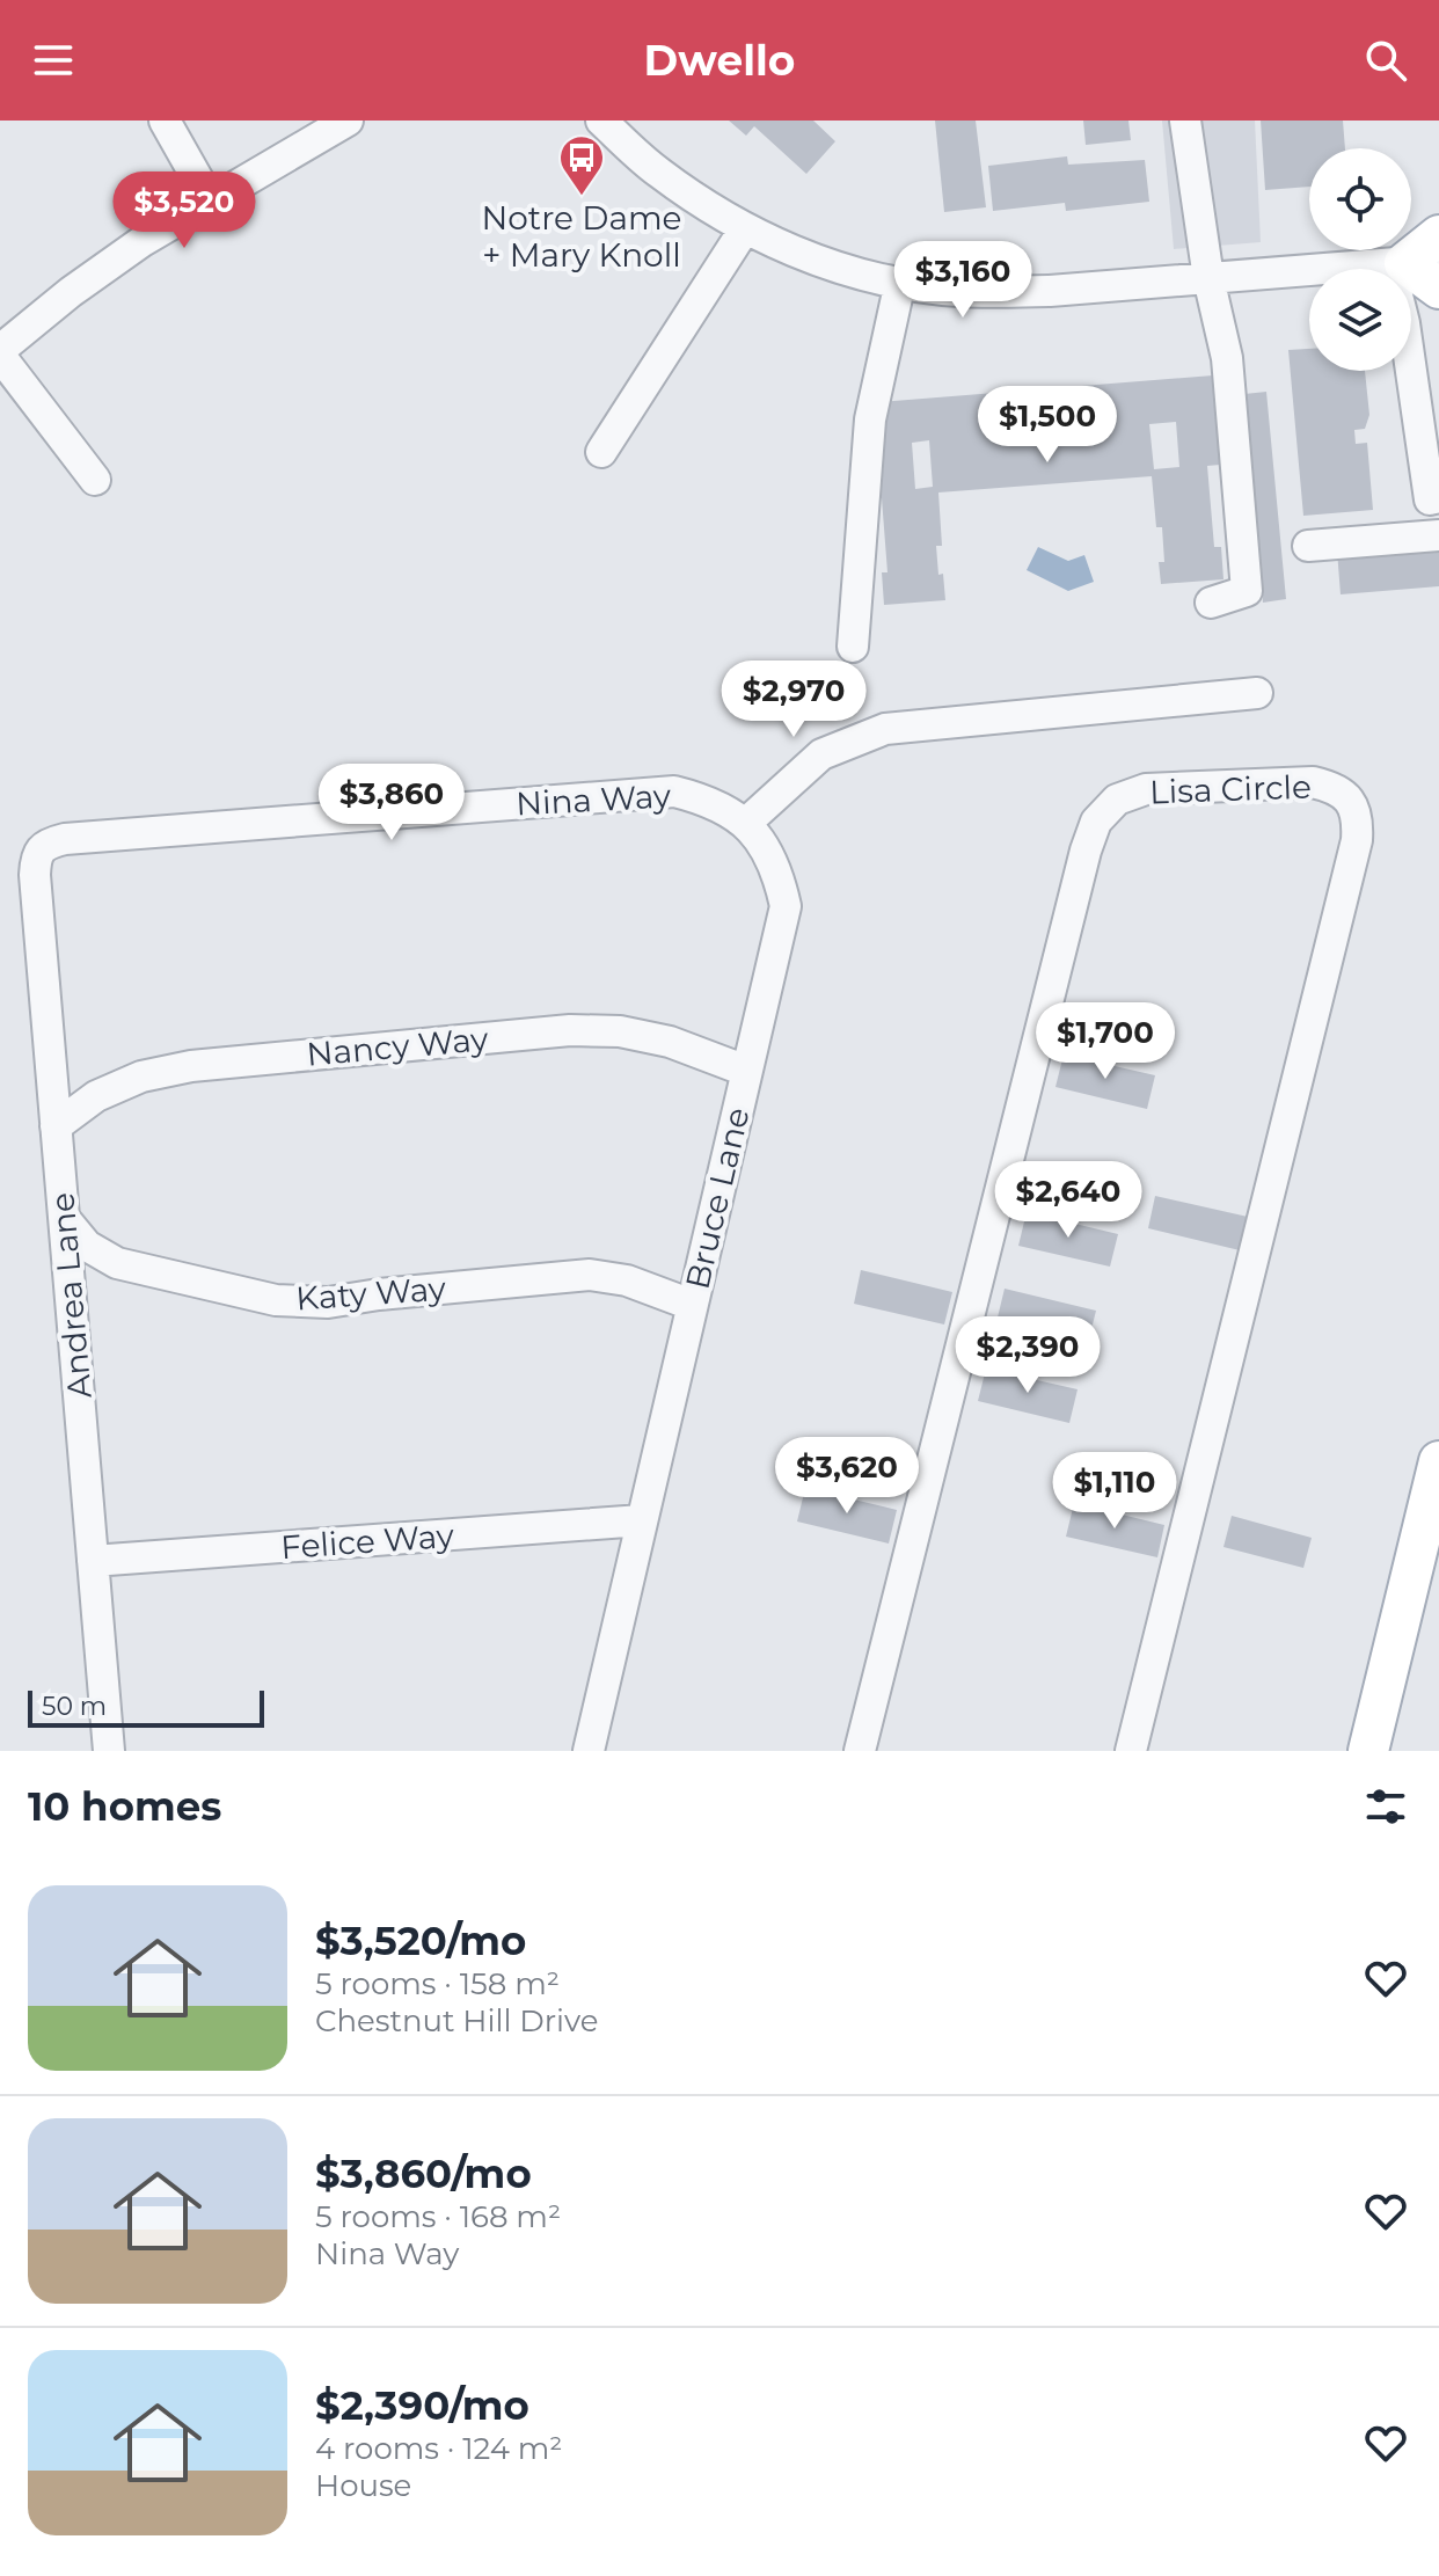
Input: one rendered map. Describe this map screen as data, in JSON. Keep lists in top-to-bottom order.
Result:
{
  "streets": {
    "street": [
      "Lisa Circle",
      "Nina Way",
      "Nancy Way",
      "Bruce Lane",
      "Katy Way",
      "Andrea Lane",
      "Felice Way"
    ]
  },
  "crossings": [
    ["Nina Way", "Bruce Lane"],
    ["Nina Way", "Andrea Lane"],
    ["Nancy Way", "Bruce Lane"],
    ["Nancy Way", "Andrea Lane"],
    ["Bruce Lane", "Katy Way"],
    ["Bruce Lane", "Felice Way"],
    ["Katy Way", "Andrea Lane"],
    ["Andrea Lane", "Felice Way"]
  ],
  "places": {
    "bus stop": ["Notre Dame + Mary Knoll"]
  },
  "scale_bar": "50 m",
  "page": {
    "header": "Dwello",
    "price": [
      "$3,520",
      "$3,160",
      "$1,500",
      "$2,970",
      "$3,860",
      "$1,700",
      "$2,640",
      "$2,390",
      "$3,620",
      "$1,110"
    ],
    "scale": "50 m",
    "heading": "10 homes",
    "list": [
      {
        "name": "$3,520/mo",
        "note": "5 rooms · 158 m² · Chestnut Hill Drive"
      },
      {
        "name": "$3,860/mo",
        "note": "5 rooms · 168 m² · Nina Way"
      },
      {
        "name": "$2,390/mo",
        "note": "4 rooms · 124 m² · House"
      }
    ]
  }
}
